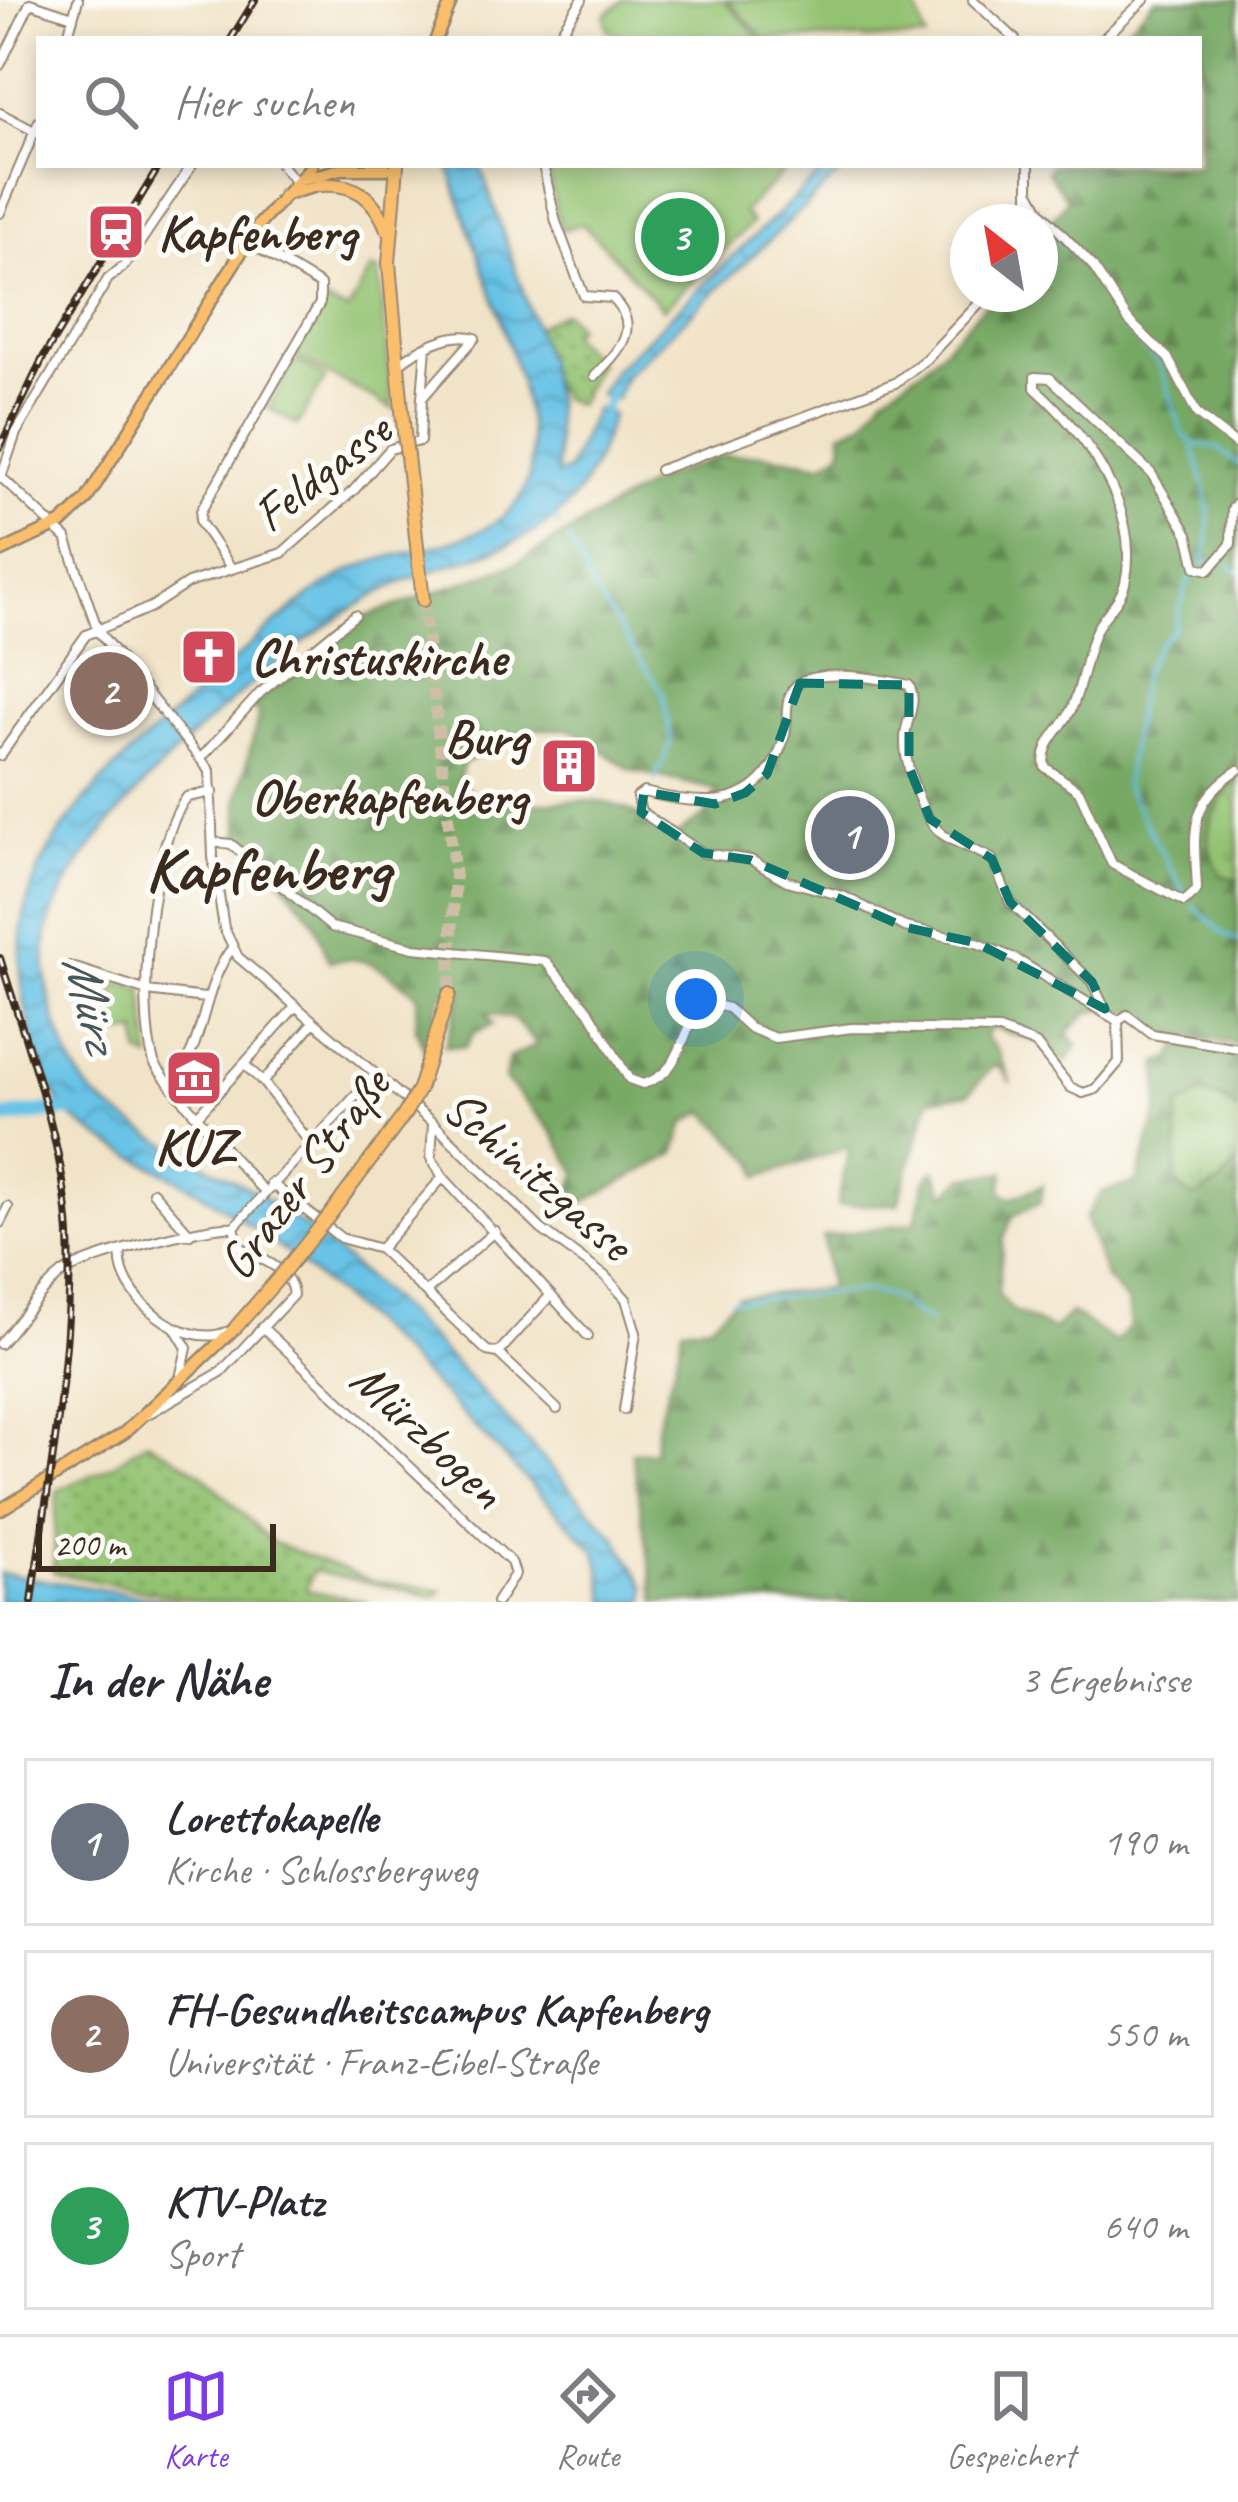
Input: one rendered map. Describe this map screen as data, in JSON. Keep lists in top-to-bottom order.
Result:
{
  "streets": {
    "highway": ["Grazer Straße"],
    "street": ["Feldgasse", "Schinitzgasse", "Mürzbogen"]
  },
  "crossings": [
    ["Grazer Straße", "Schinitzgasse"]
  ],
  "districts": ["Kapfenberg"],
  "water": ["Mürz"],
  "places": {
    "station": ["Kapfenberg"],
    "church": ["Christuskirche"],
    "building": ["Burg Oberkapfenberg"],
    "museum": ["KUZ"]
  },
  "scale_bar": "200 m",
  "north": "top left",
  "page": {
    "search": "Hier suchen",
    "pins": ["3", "2", "1"],
    "scale": "200 m",
    "heading": ["In der Nähe", "3 Ergebnisse"],
    "list": [
      {
        "mark": "1",
        "name": "Lorettokapelle",
        "note": "Kirche · Schlossbergweg",
        "value": "190 m"
      },
      {
        "mark": "2",
        "name": "FH-Gesundheitscampus Kapfenberg",
        "note": "Universität · Franz-Eibel-Straße",
        "value": "550 m"
      },
      {
        "mark": "3",
        "name": "KTV-Platz",
        "note": "Sport",
        "value": "640 m"
      }
    ],
    "nav": ["Karte", "Route", "Gespeichert"]
  }
}
